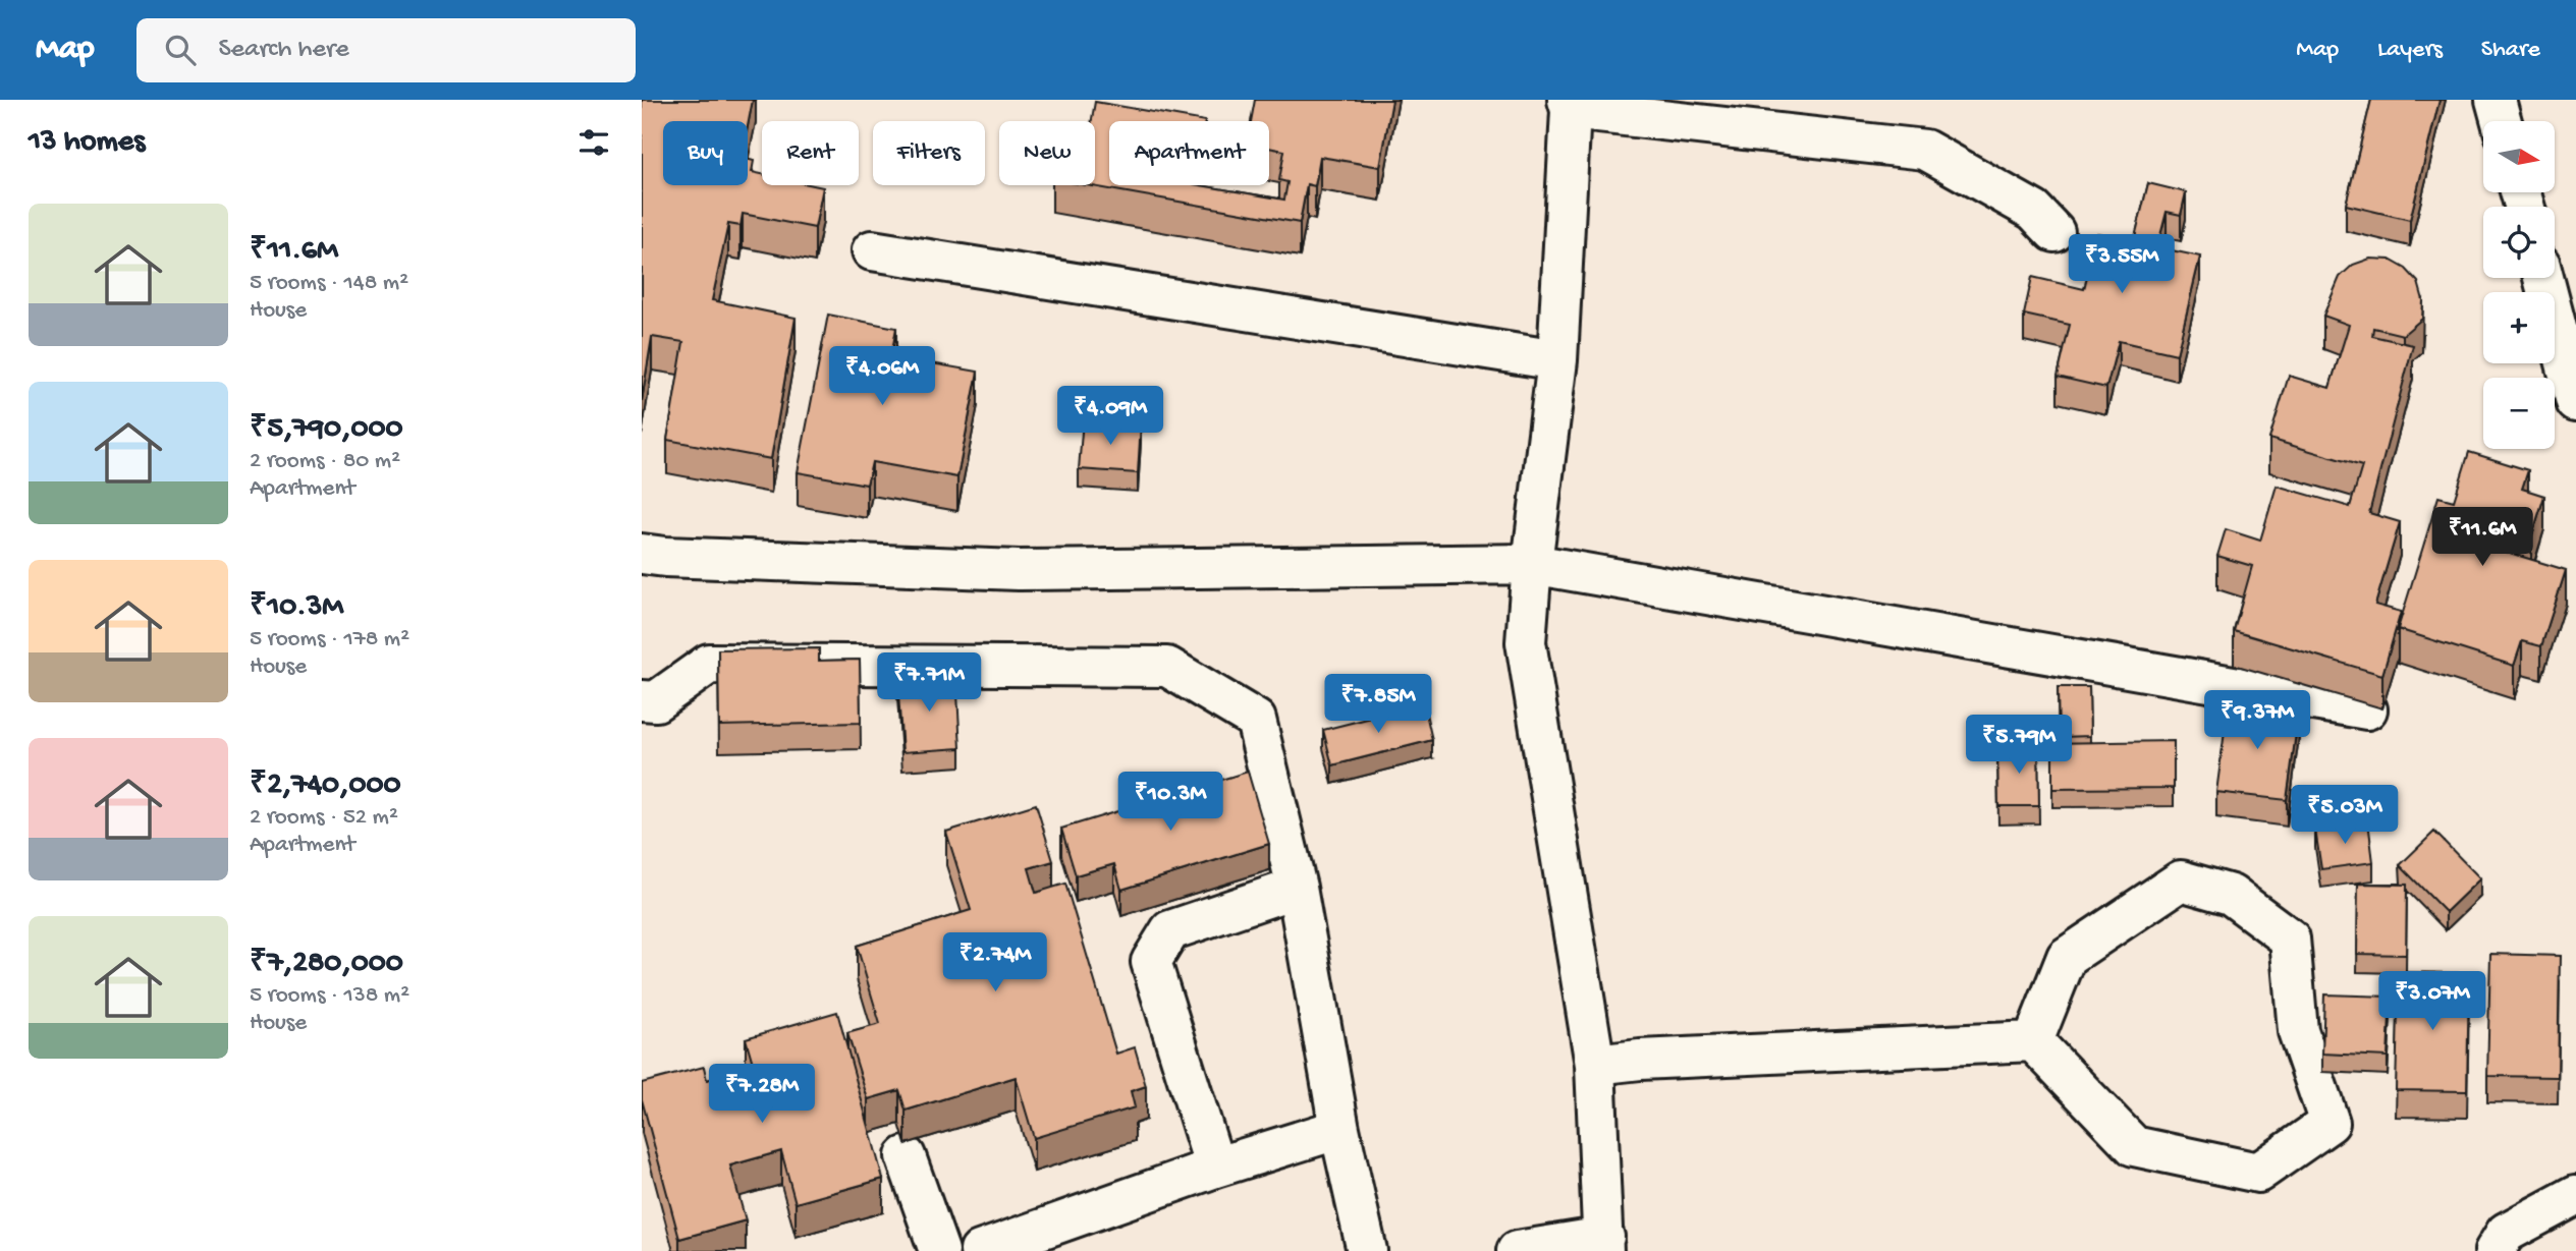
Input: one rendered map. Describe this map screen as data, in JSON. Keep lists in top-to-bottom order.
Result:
{
  "north": "right",
  "page": {
    "header": "Map",
    "search": "Search here",
    "nav": ["Map", "Layers", "Share"],
    "heading": "13 homes",
    "map_buttons": ["+", "−"],
    "chip": [
      "Buy",
      "Rent",
      "Filters",
      "New",
      "Apartment"
    ],
    "list": [
      {
        "name": "₹11.6M",
        "note": "5 rooms · 148 m² · House"
      },
      {
        "name": "₹5,790,000",
        "note": "2 rooms · 80 m² · Apartment"
      },
      {
        "name": "₹10.3M",
        "note": "5 rooms · 178 m² · House"
      },
      {
        "name": "₹2,740,000",
        "note": "2 rooms · 52 m² · Apartment"
      },
      {
        "name": "₹7,280,000",
        "note": "5 rooms · 138 m² · House"
      }
    ],
    "price": [
      "₹3.55M",
      "₹4.06M",
      "₹4.09M",
      "₹11.6M",
      "₹7.71M",
      "₹7.85M",
      "₹9.37M",
      "₹5.79M",
      "₹10.3M",
      "₹5.03M",
      "₹2.74M",
      "₹3.07M",
      "₹7.28M"
    ]
  }
}
